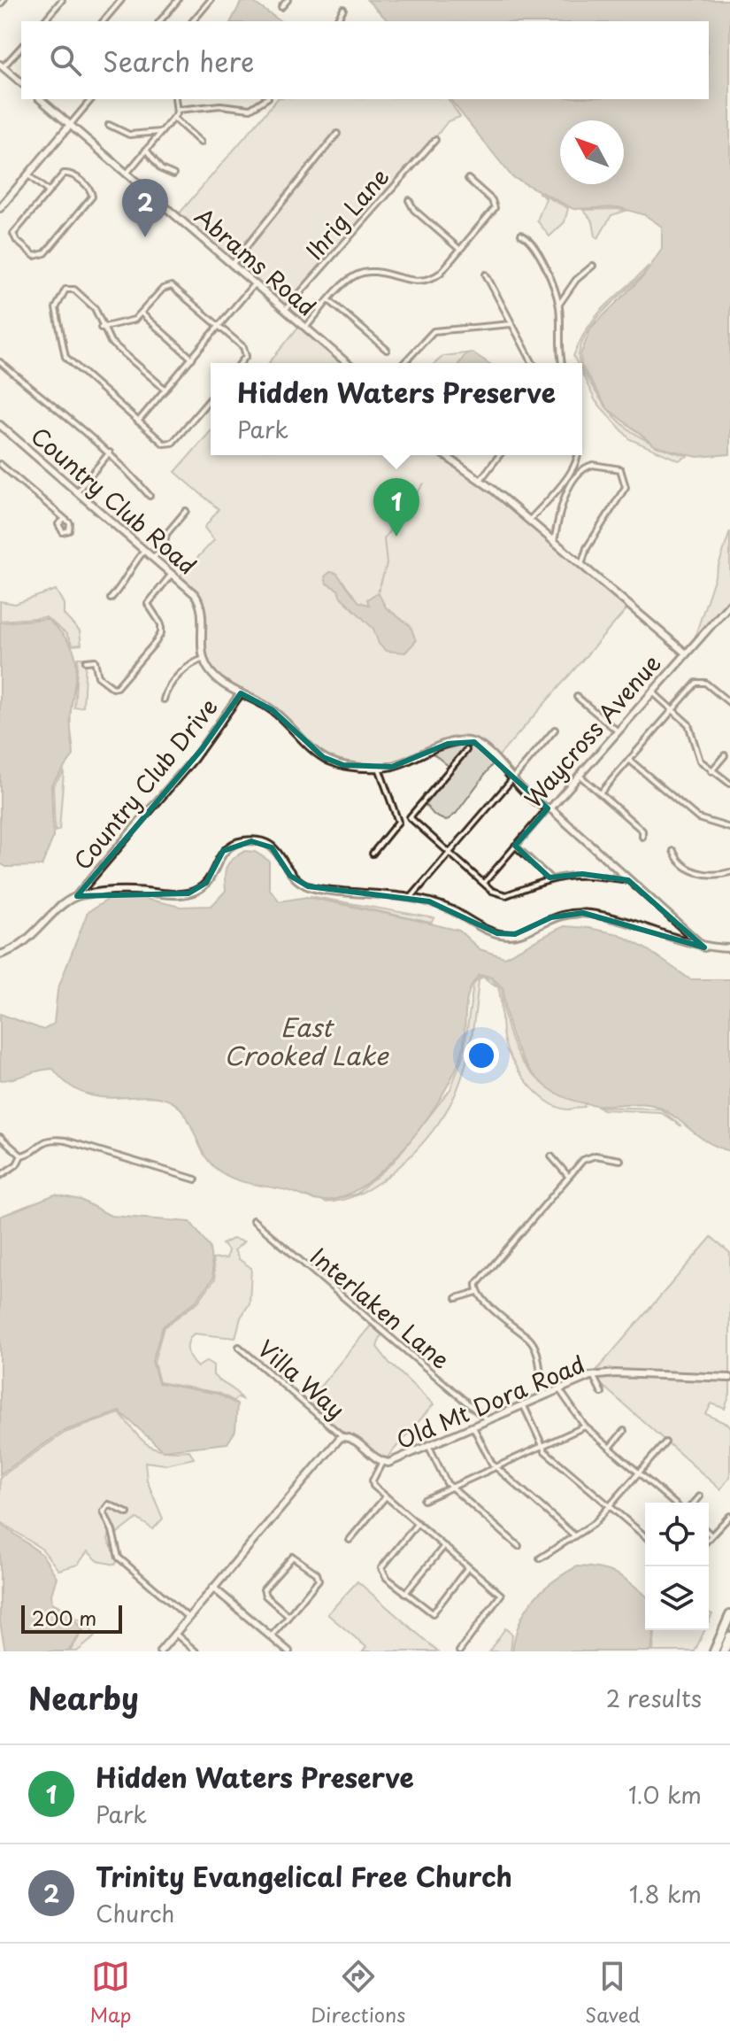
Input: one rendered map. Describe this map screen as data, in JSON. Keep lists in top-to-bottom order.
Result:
{
  "streets": {
    "street": [
      "Ihrig Lane",
      "Abrams Road",
      "Country Club Road",
      "Waycross Avenue",
      "Country Club Drive",
      "Interlaken Lane",
      "Villa Way",
      "Old Mt Dora Road"
    ]
  },
  "crossings": [
    ["Ihrig Lane", "Abrams Road"],
    ["Interlaken Lane", "Old Mt Dora Road"],
    ["Villa Way", "Old Mt Dora Road"]
  ],
  "water": ["East Crooked Lake"],
  "scale_bar": "200 m",
  "north": "top left",
  "page": {
    "search": "Search here",
    "pins": ["2", "1"],
    "popup": ["Hidden Waters Preserve", "Park"],
    "scale": "200 m",
    "heading": ["Nearby", "2 results"],
    "list": [
      {
        "mark": "1",
        "name": "Hidden Waters Preserve",
        "note": "Park",
        "value": "1.0 km"
      },
      {
        "mark": "2",
        "name": "Trinity Evangelical Free Church",
        "note": "Church",
        "value": "1.8 km"
      }
    ],
    "nav": ["Map", "Directions", "Saved"]
  }
}
